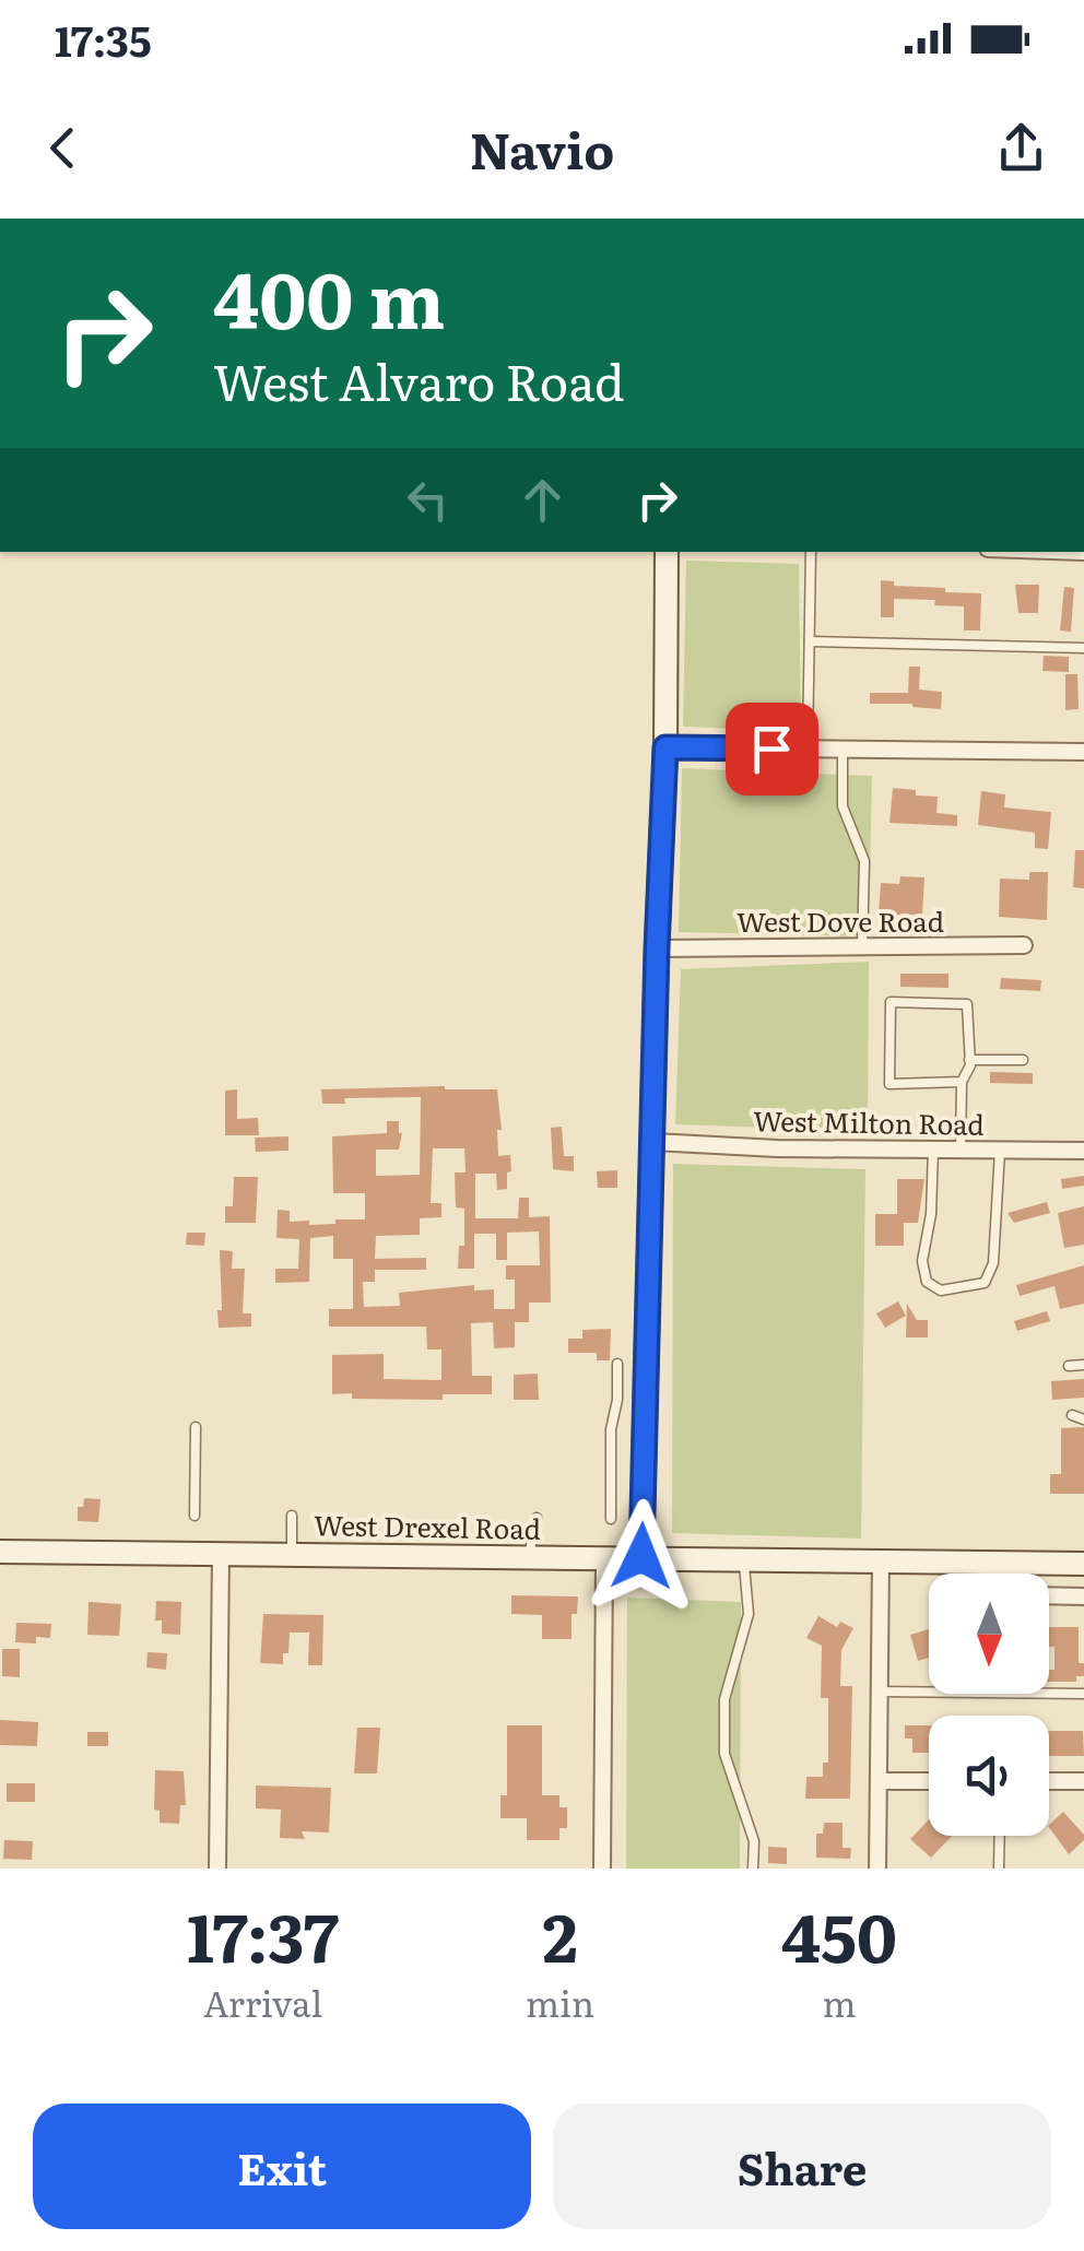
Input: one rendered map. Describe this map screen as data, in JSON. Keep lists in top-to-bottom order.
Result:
{
  "streets": {
    "street": ["West Dove Road", "West Milton Road", "West Drexel Road"]
  },
  "north": "bottom",
  "page": {
    "status": "17:35",
    "header": "Navio",
    "turn": ["400 m", "West Alvaro Road"],
    "eta": [
      "17:37",
      "Arrival",
      "2",
      "min",
      "450",
      "m"
    ],
    "buttons": ["Exit", "Share"]
  }
}
